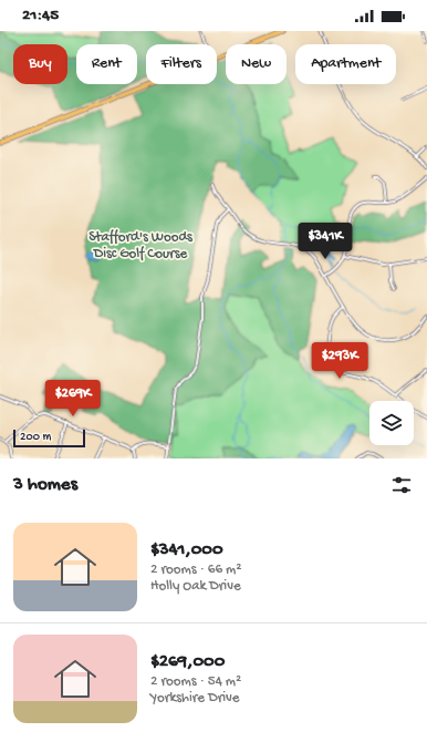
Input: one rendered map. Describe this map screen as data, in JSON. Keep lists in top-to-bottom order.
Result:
{
  "parks": ["Stafford's Woods Disc Golf Course"],
  "scale_bar": "200 m",
  "page": {
    "status": "21:45",
    "chip": [
      "Buy",
      "Rent",
      "Filters",
      "New",
      "Apartment"
    ],
    "price": ["$341K", "$293K", "$269K"],
    "scale": "200 m",
    "heading": "3 homes",
    "list": [
      {
        "name": "$341,000",
        "note": "2 rooms · 66 m² · Holly Oak Drive"
      },
      {
        "name": "$269,000",
        "note": "2 rooms · 54 m² · Yorkshire Drive"
      }
    ]
  }
}
